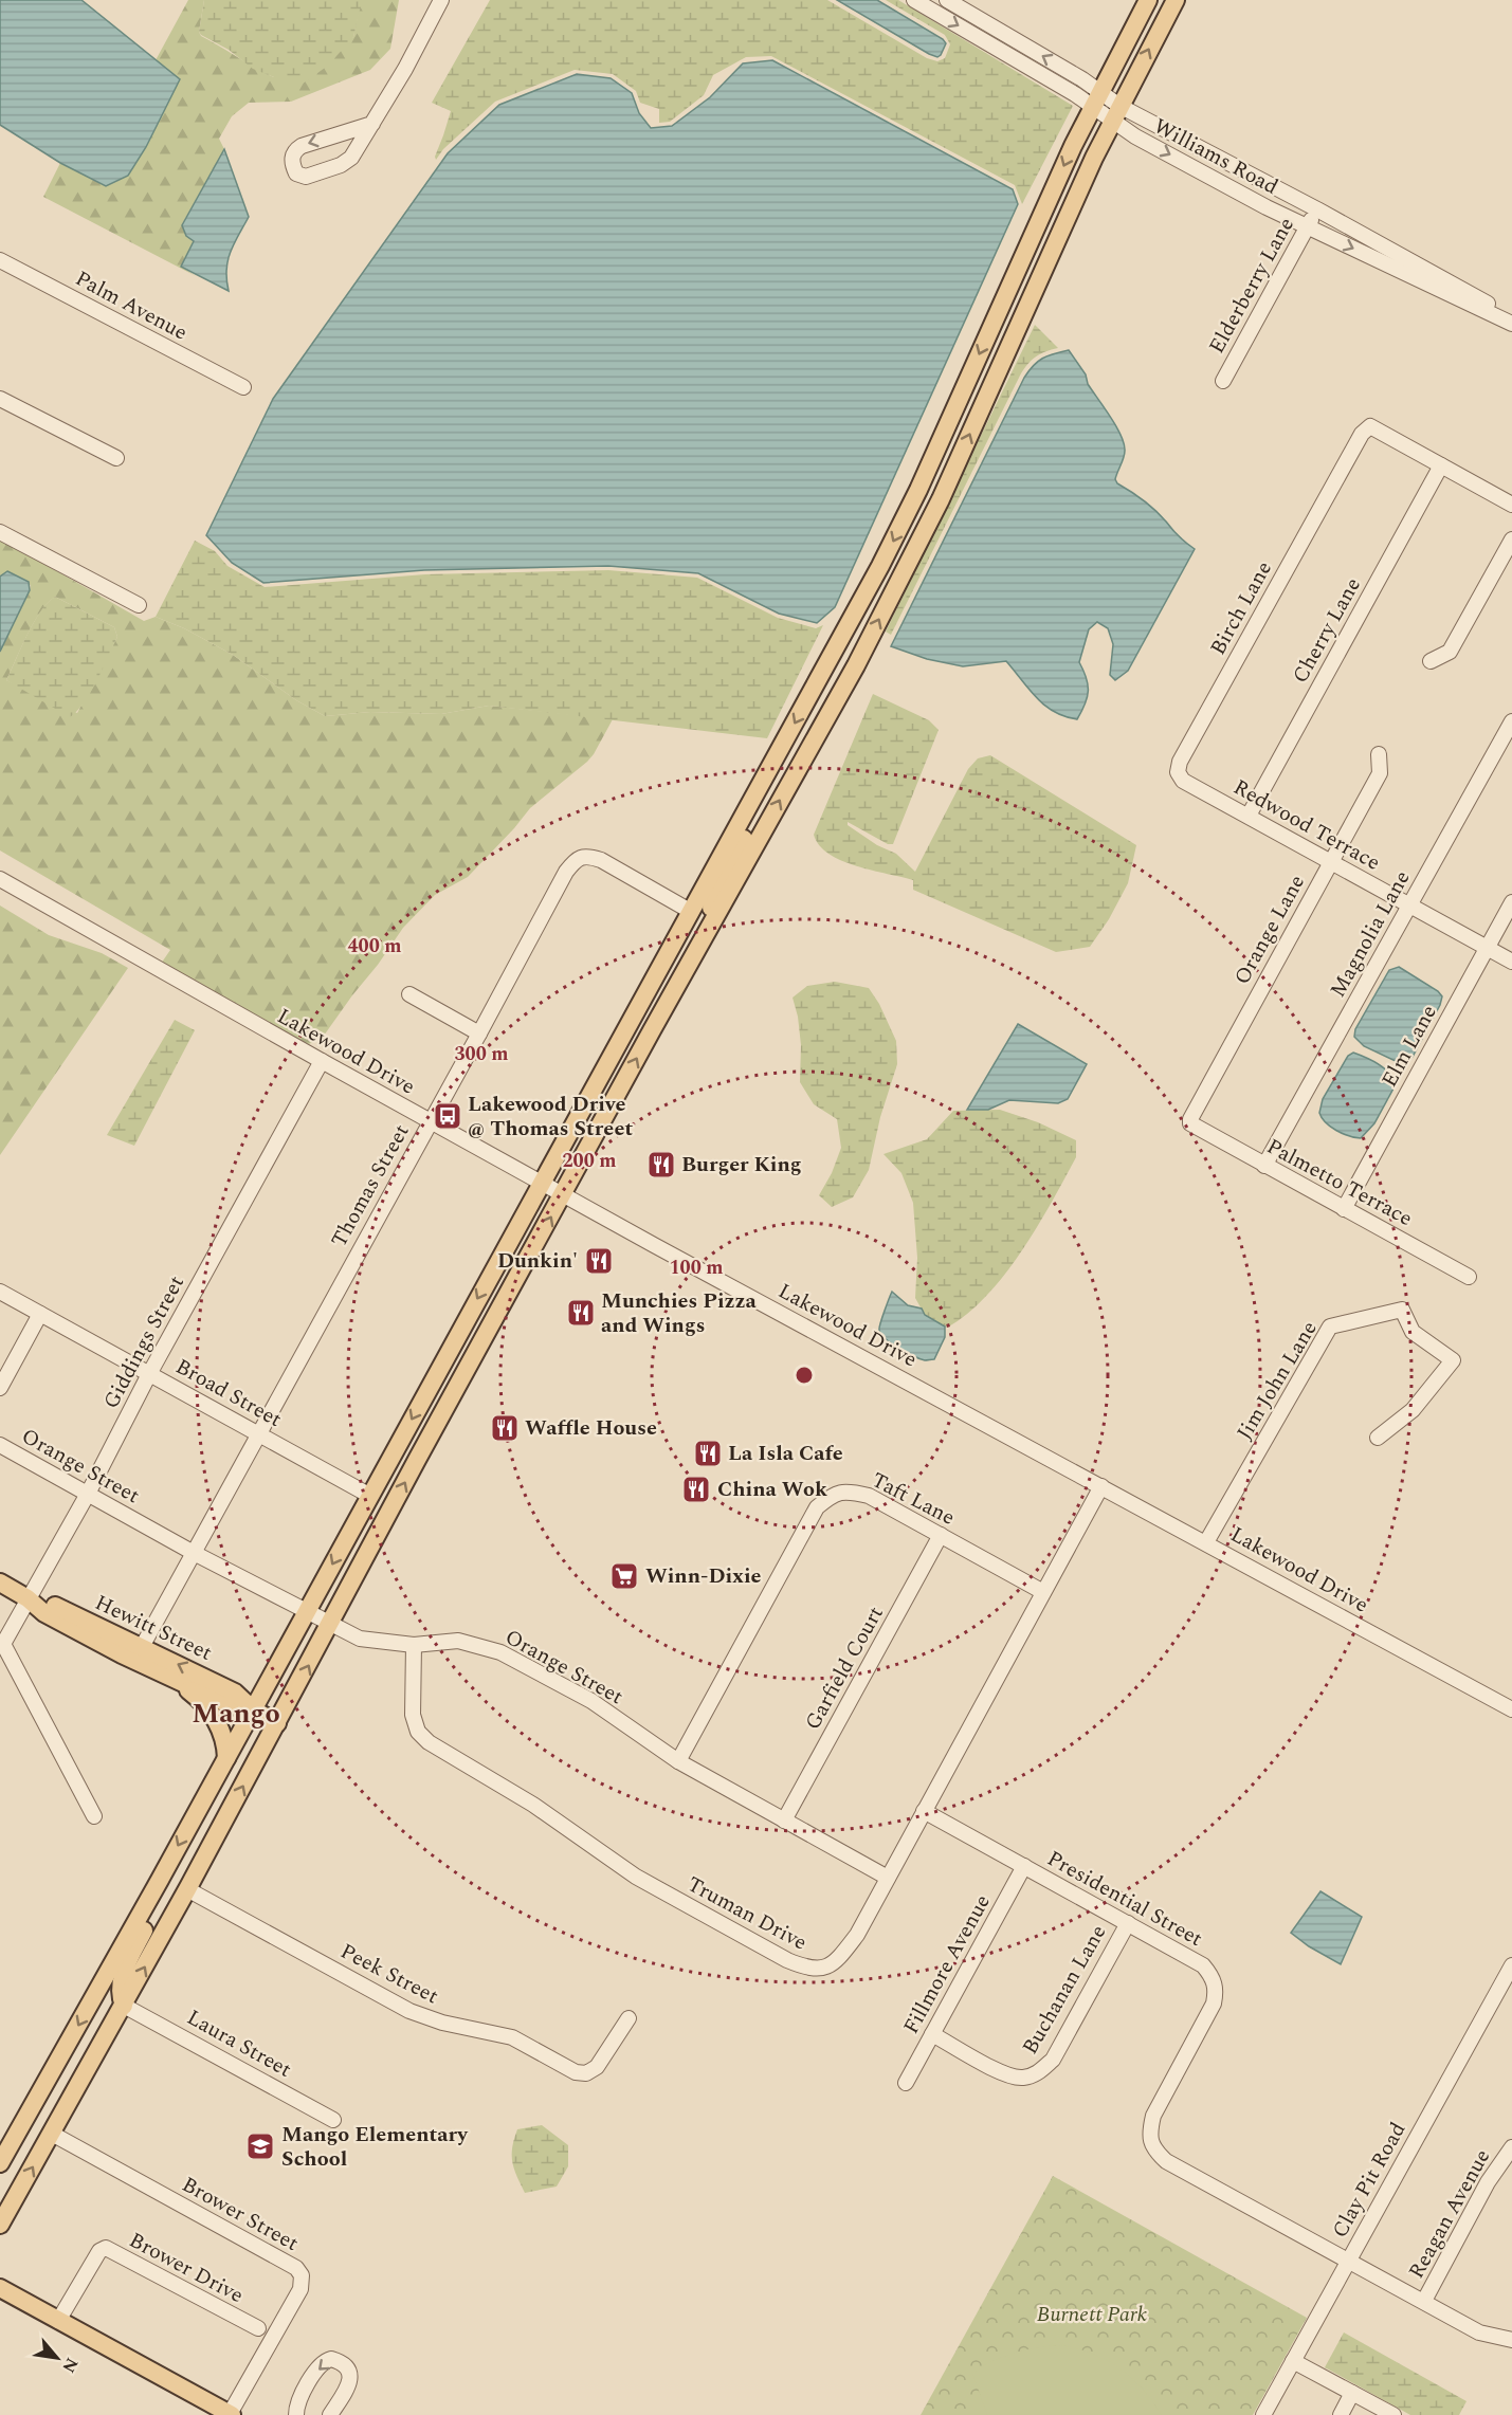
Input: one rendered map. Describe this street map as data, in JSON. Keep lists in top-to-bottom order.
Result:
{
  "streets": {
    "main road": ["Hewitt Street"],
    "street": [
      "Williams Road",
      "Elderberry Lane",
      "Palm Avenue",
      "Birch Lane",
      "Cherry Lane",
      "Redwood Terrace",
      "Orange Lane",
      "Magnolia Lane",
      "Elm Lane",
      "Lakewood Drive",
      "Palmetto Terrace",
      "Thomas Street",
      "Giddings Street",
      "Jim John Lane",
      "Broad Street",
      "Orange Street",
      "Taft Lane",
      "Garfield Court",
      "Presidential Street",
      "Truman Drive",
      "Fillmore Avenue",
      "Peek Street",
      "Buchanan Lane",
      "Laura Street",
      "Clay Pit Road",
      "Brower Street",
      "Reagan Avenue",
      "Brower Drive"
    ]
  },
  "crossings": [
    ["Williams Road", "Elderberry Lane"],
    ["Birch Lane", "Cherry Lane"],
    ["Birch Lane", "Redwood Terrace"],
    ["Cherry Lane", "Redwood Terrace"],
    ["Redwood Terrace", "Orange Lane"],
    ["Redwood Terrace", "Magnolia Lane"],
    ["Redwood Terrace", "Elm Lane"],
    ["Orange Lane", "Palmetto Terrace"],
    ["Magnolia Lane", "Palmetto Terrace"],
    ["Elm Lane", "Palmetto Terrace"],
    ["Lakewood Drive", "Thomas Street"],
    ["Lakewood Drive", "Giddings Street"],
    ["Lakewood Drive", "Jim John Lane"],
    ["Lakewood Drive", "Truman Drive"],
    ["Thomas Street", "Broad Street"],
    ["Thomas Street", "Orange Street"],
    ["Thomas Street", "Hewitt Street"],
    ["Giddings Street", "Broad Street"],
    ["Giddings Street", "Orange Street"],
    ["Giddings Street", "Hewitt Street"],
    ["Orange Street", "Taft Lane"],
    ["Orange Street", "Garfield Court"],
    ["Orange Street", "Truman Drive"],
    ["Taft Lane", "Garfield Court"],
    ["Taft Lane", "Truman Drive"],
    ["Presidential Street", "Truman Drive"],
    ["Presidential Street", "Fillmore Avenue"],
    ["Presidential Street", "Buchanan Lane"],
    ["Presidential Street", "Clay Pit Road"],
    ["Presidential Street", "Reagan Avenue"],
    ["Fillmore Avenue", "Buchanan Lane"]
  ],
  "districts": ["Mango"],
  "parks": ["Burnett Park"],
  "places": {
    "bus stop": ["Lakewood Drive @ Thomas Street"],
    "restaurant": [
      "Burger King",
      "Dunkin'",
      "Munchies Pizza and Wings",
      "Waffle House",
      "La Isla Cafe",
      "China Wok"
    ],
    "supermarket": ["Winn-Dixie"],
    "school or university": ["Mango Elementary School"]
  },
  "north": "bottom right",
  "rings": [
    "400 m",
    "300 m",
    "200 m",
    "100 m"
  ]
}
